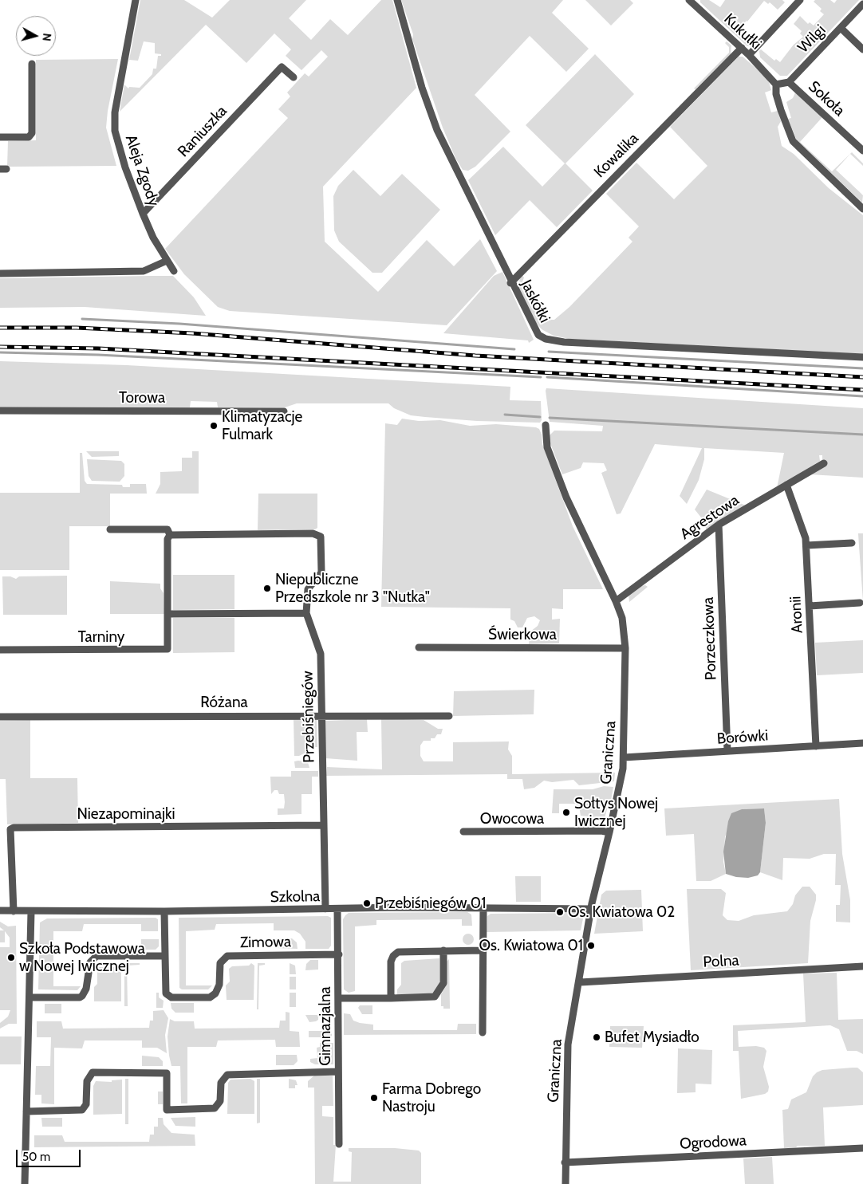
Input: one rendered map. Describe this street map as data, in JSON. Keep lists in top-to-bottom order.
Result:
{
  "streets": {
    "street": [
      "Kukułki",
      "Wilgi",
      "Sokoła",
      "Raniuszka",
      "Kowalika",
      "Aleja Zgody",
      "Jaskółki",
      "Torowa",
      "Agrestowa",
      "Aronii",
      "Świerkowa",
      "Tarniny",
      "Porzeczkowa",
      "Różana",
      "Przebiśniegów",
      "Borówki",
      "Graniczna",
      "Niezapominajki",
      "Owocowa",
      "Szkolna",
      "Zimowa",
      "Polna",
      "Gimnazjalna",
      "Ogrodowa"
    ]
  },
  "crossings": [
    ["Kukułki", "Kowalika"],
    ["Wilgi", "Sokoła"],
    ["Raniuszka", "Aleja Zgody"],
    ["Kowalika", "Jaskółki"],
    ["Agrestowa", "Aronii"],
    ["Agrestowa", "Porzeczkowa"],
    ["Agrestowa", "Graniczna"],
    ["Aronii", "Borówki"],
    ["Świerkowa", "Graniczna"],
    ["Tarniny", "Przebiśniegów"],
    ["Porzeczkowa", "Borówki"],
    ["Różana", "Przebiśniegów"],
    ["Przebiśniegów", "Niezapominajki"],
    ["Przebiśniegów", "Szkolna"],
    ["Borówki", "Graniczna"],
    ["Graniczna", "Owocowa"],
    ["Graniczna", "Szkolna"],
    ["Graniczna", "Polna"],
    ["Graniczna", "Ogrodowa"],
    ["Niezapominajki", "Szkolna"],
    ["Szkolna", "Zimowa"],
    ["Szkolna", "Gimnazjalna"],
    ["Zimowa", "Gimnazjalna"]
  ],
  "places": [
    "Klimatyzacje Fulmark",
    "Niepubliczne Przedszkole nr 3 \"Nutka\"",
    "Sołtys Nowej Iwicznej",
    "Przebiśniegów 01",
    "Os. Kwiatowa 02",
    "Os. Kwiatowa 01",
    "Szkoła Podstawowa w Nowej Iwicznej",
    "Bufet Mysiadło",
    "Farma Dobrego Nastroju"
  ],
  "scale_bar": "50 m",
  "north": "right"
}
